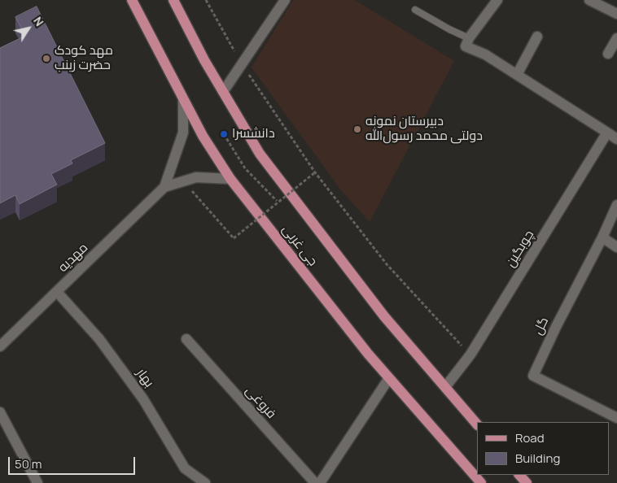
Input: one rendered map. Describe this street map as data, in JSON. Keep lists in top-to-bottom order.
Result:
{
  "streets": {
    "main road": ["جی غربی"],
    "street": [
      "چوبگین",
      "مهدیه",
      "گل",
      "بهار",
      "فروغی"
    ]
  },
  "crossings": [
    ["جی غربی", "چوبگین"],
    ["مهدیه", "بهار"]
  ],
  "places": ["مهد کودک حضرت زینب", "دبیرستان نمونه دولتی محمد رسول‌الله", "دانشسرا"],
  "legend": ["Road", "Building"],
  "scale_bar": "50 m",
  "north": "top right"
}
